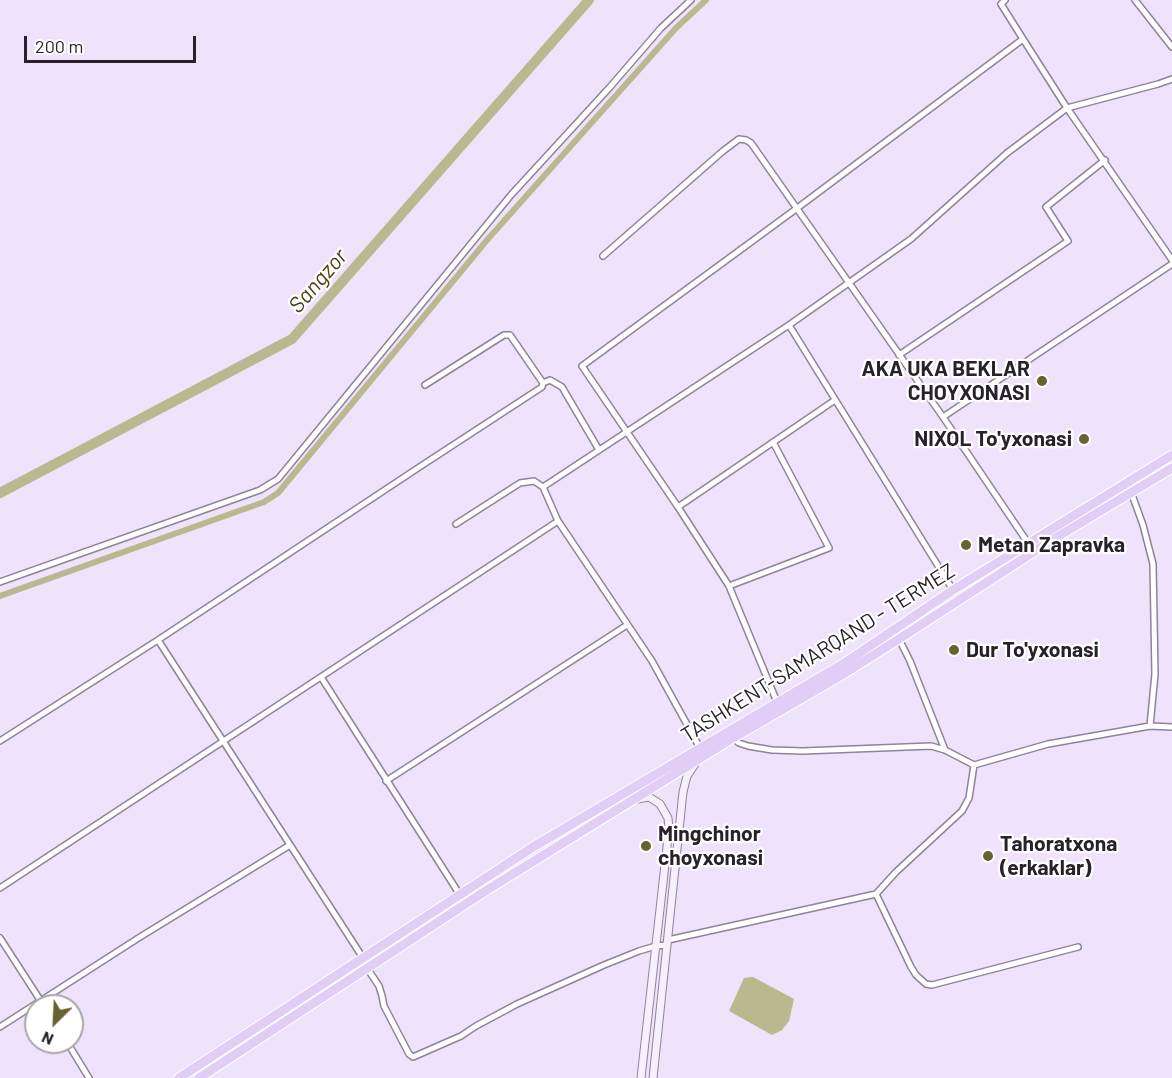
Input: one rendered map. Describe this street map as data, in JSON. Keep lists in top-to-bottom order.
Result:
{
  "streets": {
    "highway": ["TASHKENT-SAMARQAND - TERMEZ"]
  },
  "water": ["Sangzor"],
  "places": [
    "AKA UKA BEKLAR CHOYXONASI",
    "NIXOL To'yxonasi",
    "Metan Zapravka",
    "Dur To'yxonasi",
    "Mingchinor choyxonasi",
    "Tahoratxona (erkaklar)"
  ],
  "scale_bar": "200 m",
  "north": "bottom left"
}
